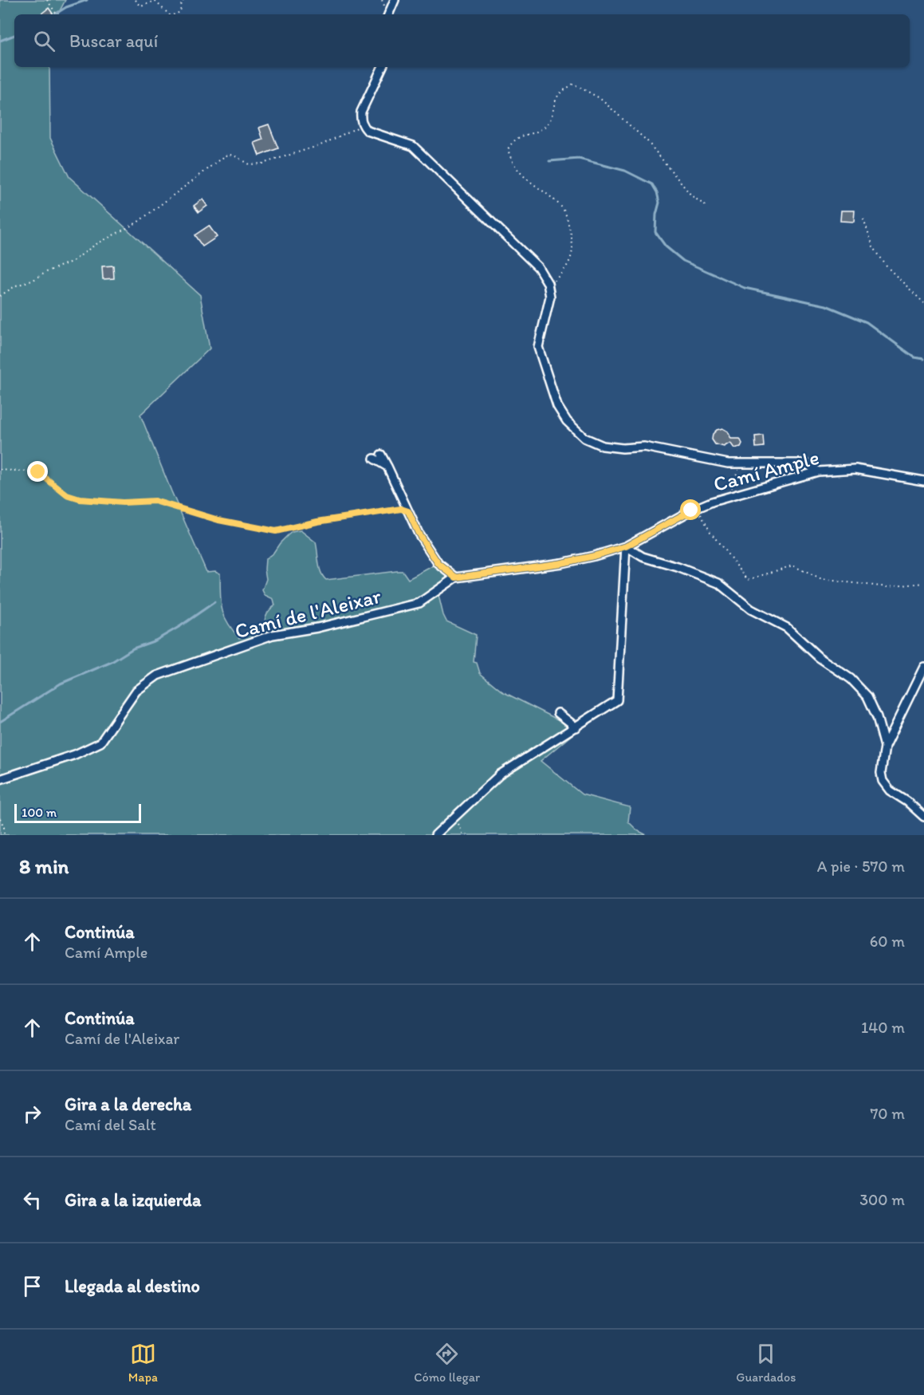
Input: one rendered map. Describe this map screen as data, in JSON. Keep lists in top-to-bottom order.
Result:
{
  "streets": {
    "street": ["Camí Ample", "Camí de l'Aleixar"]
  },
  "crossings": [
    ["Camí Ample", "Camí de l'Aleixar"]
  ],
  "scale_bar": "100 m",
  "page": {
    "search": "Buscar aquí",
    "scale": "100 m",
    "heading": ["8 min", "A pie · 570 m"],
    "list": [
      ["Continúa", "Camí Ample", "60 m"],
      ["Continúa", "Camí de l'Aleixar", "140 m"],
      ["Gira a la derecha", "Camí del Salt", "70 m"],
      ["Gira a la izquierda", "300 m"],
      "Llegada al destino"
    ],
    "nav": ["Mapa", "Cómo llegar", "Guardados"]
  }
}
